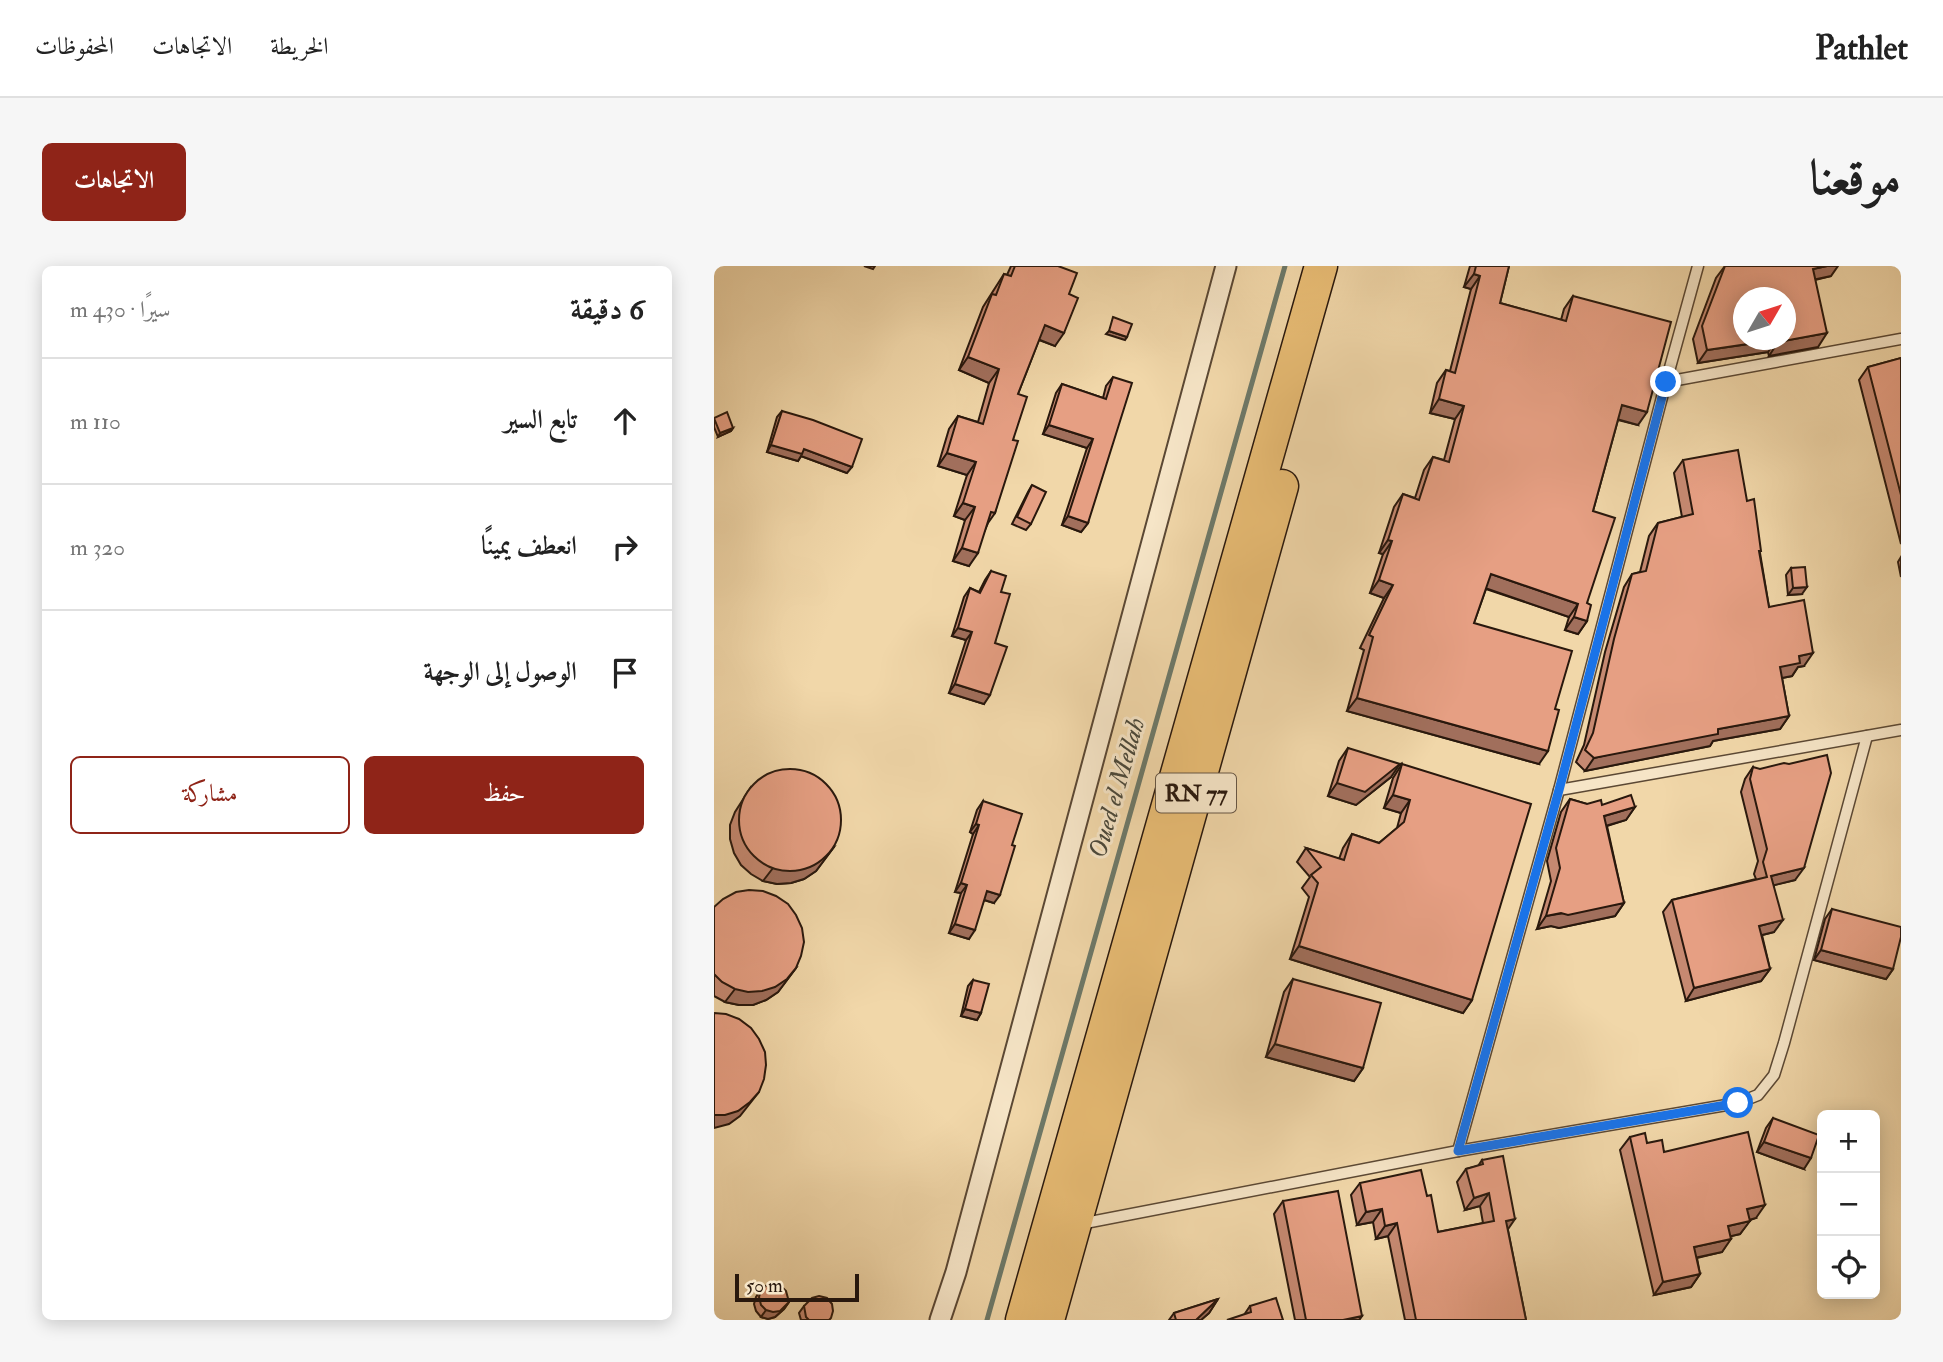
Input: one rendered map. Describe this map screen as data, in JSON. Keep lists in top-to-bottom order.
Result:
{
  "streets": {
    "main road": ["RN 77"]
  },
  "water": ["Oued el Mellah"],
  "scale_bar": "50 m",
  "north": "top right",
  "page": {
    "header": "Pathlet",
    "nav": ["الخريطة", "الاتجاهات", "المحفوظات"],
    "title": "موقعنا",
    "buttons": [
      "الاتجاهات",
      ["حفظ", "مشاركة"]
    ],
    "heading": ["6 دقيقة", "سيرًا · 430 m"],
    "list": [
      ["تابع السير", "110 m"],
      ["انعطف يمينًا", "320 m"],
      "الوصول إلى الوجهة"
    ],
    "map_buttons": ["+", "−"],
    "scale": "50 m"
  }
}
